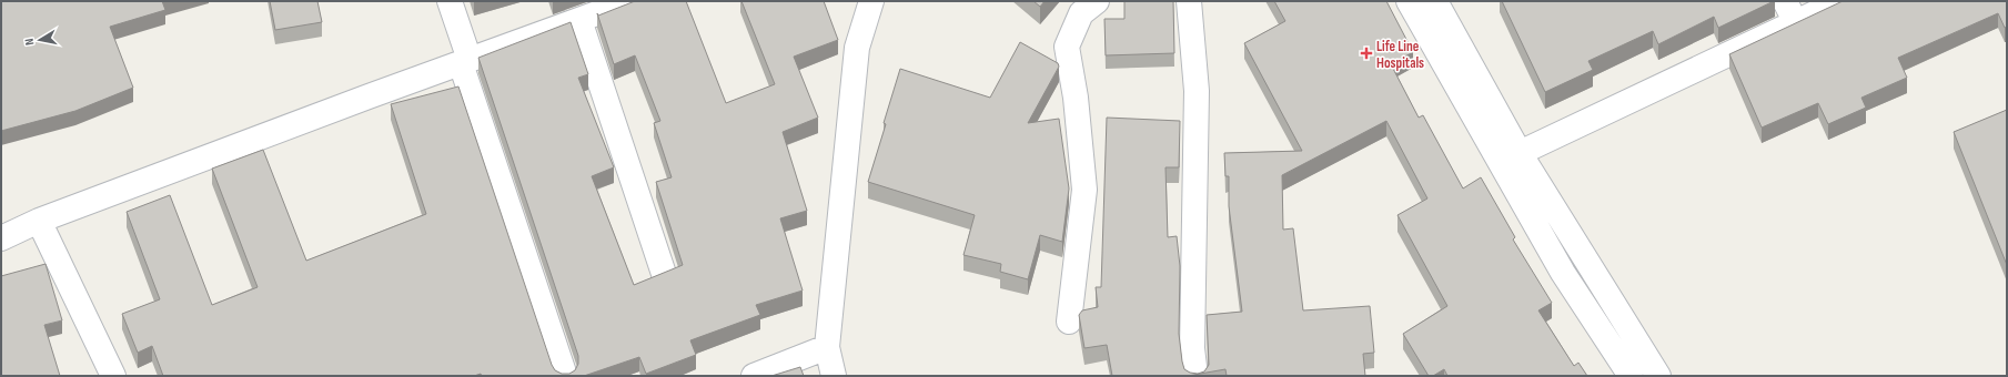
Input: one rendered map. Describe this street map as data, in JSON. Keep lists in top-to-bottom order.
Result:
{
  "places": {
    "health": ["Life Line Hospitals"]
  },
  "north": "left"
}
